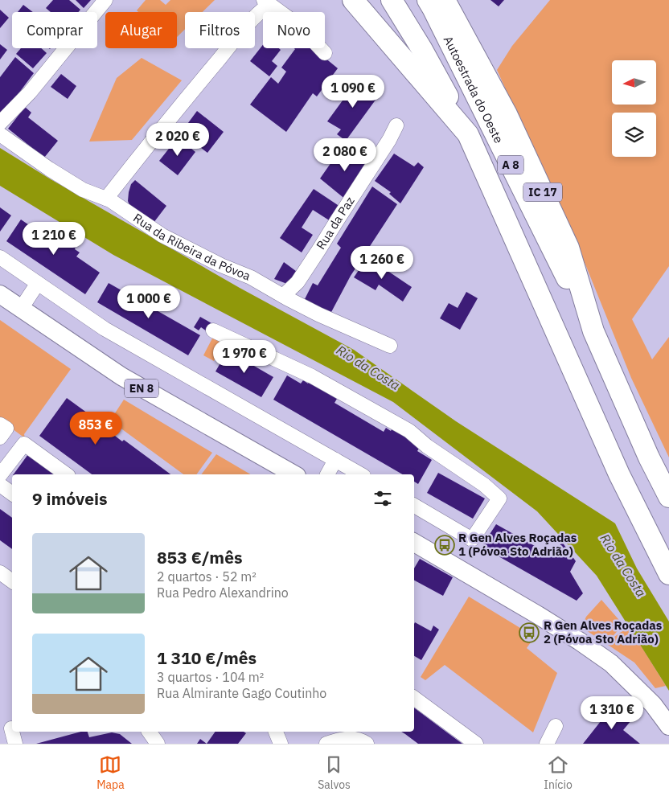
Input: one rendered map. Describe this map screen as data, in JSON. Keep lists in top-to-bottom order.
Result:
{
  "streets": {
    "highway": ["Autoestrada do Oeste", "A 8", "IC 17"],
    "main road": ["EN 8"],
    "street": ["Rua da Paz", "Rua da Ribeira da Póvoa"]
  },
  "crossings": [
    ["Autoestrada do Oeste", "IC 17"],
    ["Rua da Paz", "Rua da Ribeira da Póvoa"]
  ],
  "water": ["Rio da Costa"],
  "places": {
    "bus stop": ["R Gen Alves Roçadas 1 (Póvoa Sto Adrião)", "R Gen Alves Roçadas 2 (Póvoa Sto Adrião)"]
  },
  "north": "left",
  "page": {
    "chip": [
      "Comprar",
      "Alugar",
      "Filtros",
      "Novo"
    ],
    "price": [
      "1 090 €",
      "2 020 €",
      "2 080 €",
      "1 210 €",
      "1 260 €",
      "1 000 €",
      "1 970 €",
      "853 €",
      "1 310 €"
    ],
    "heading": "9 imóveis",
    "list": [
      {
        "name": "853 €/mês",
        "note": "2 quartos · 52 m² · Rua Pedro Alexandrino"
      },
      {
        "name": "1 310 €/mês",
        "note": "3 quartos · 104 m² · Rua Almirante Gago Coutinho"
      }
    ],
    "tabs": ["Mapa", "Salvos", "Início"]
  }
}
